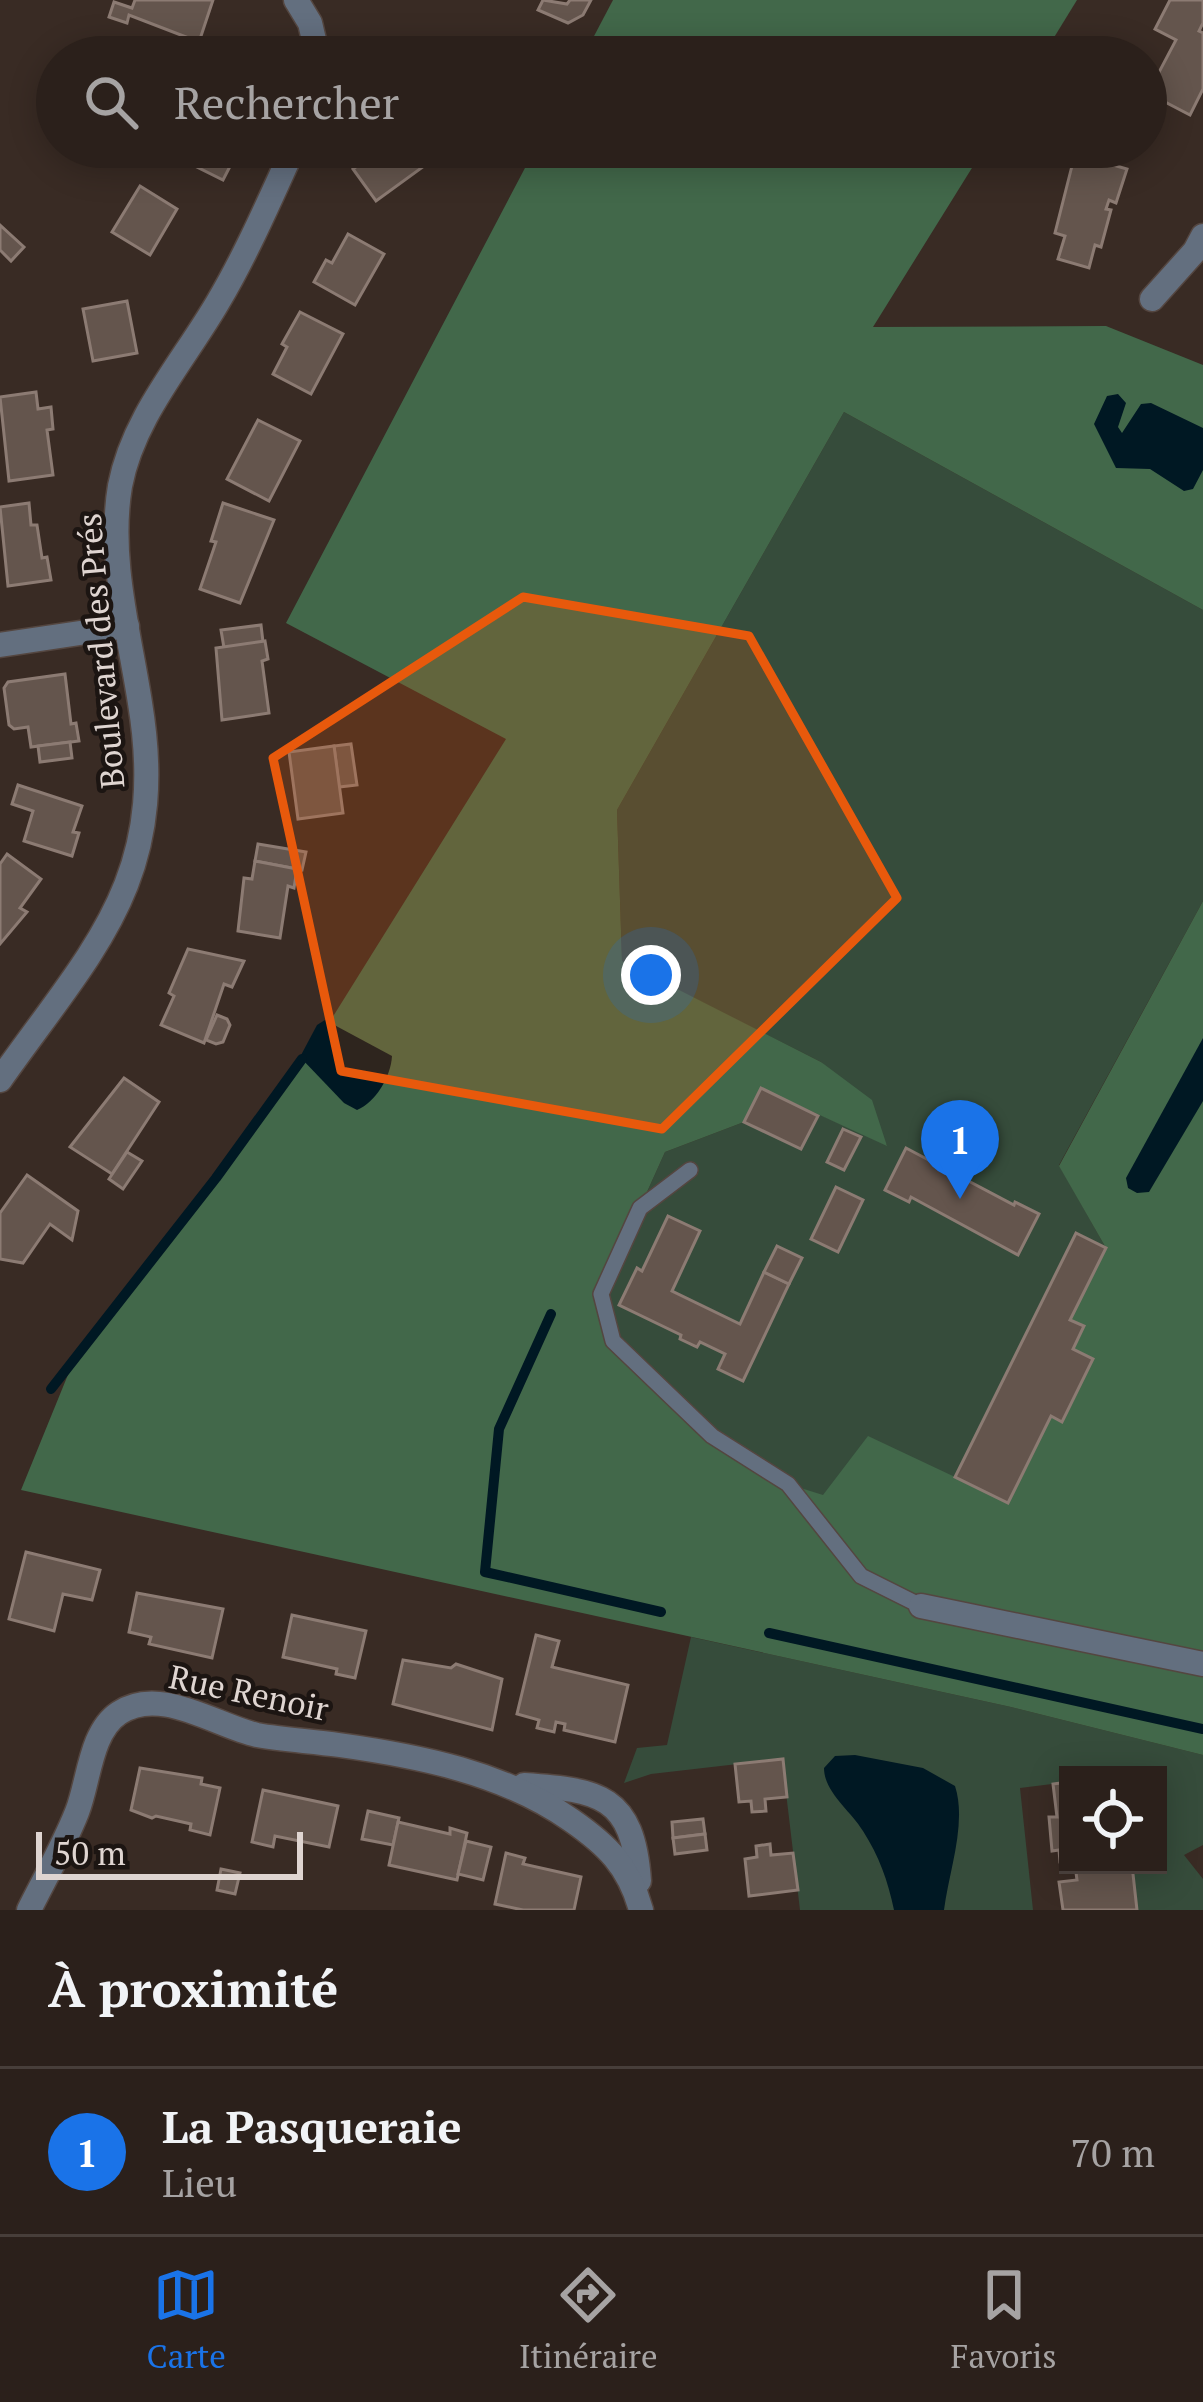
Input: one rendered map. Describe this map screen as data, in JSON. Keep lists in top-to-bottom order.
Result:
{
  "streets": {
    "street": ["Boulevard des Prés", "Rue Renoir"]
  },
  "scale_bar": "50 m",
  "page": {
    "search": "Rechercher",
    "pins": "1",
    "scale": "50 m",
    "heading": "À proximité",
    "list": [
      {
        "mark": "1",
        "name": "La Pasqueraie",
        "note": "Lieu",
        "value": "70 m"
      }
    ],
    "nav": ["Carte", "Itinéraire", "Favoris"]
  }
}
